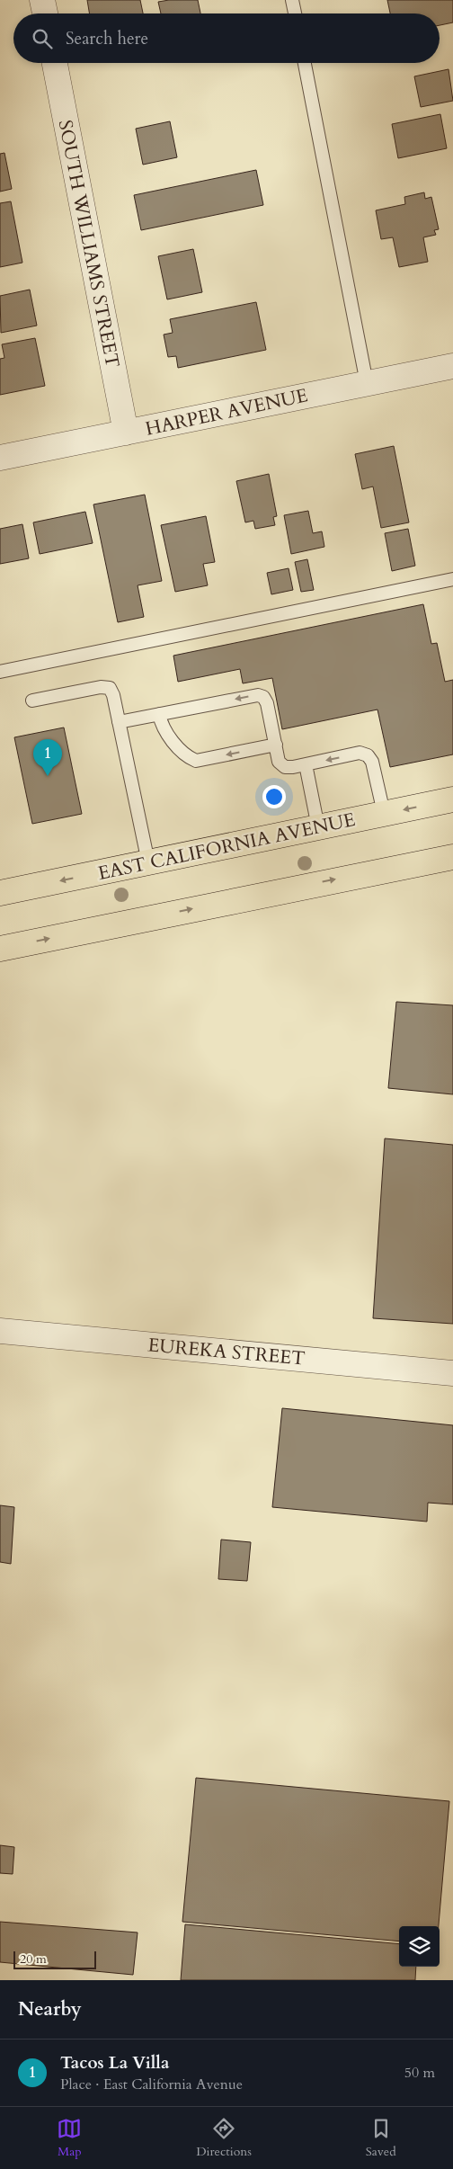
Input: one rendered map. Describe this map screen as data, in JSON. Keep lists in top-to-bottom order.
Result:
{
  "streets": {
    "main road": ["EAST CALIFORNIA AVENUE"],
    "street": ["SOUTH WILLIAMS STREET", "HARPER AVENUE", "EUREKA STREET"]
  },
  "crossings": [
    ["SOUTH WILLIAMS STREET", "HARPER AVENUE"]
  ],
  "scale_bar": "20 m",
  "page": {
    "search": "Search here",
    "pins": "1",
    "scale": "20 m",
    "heading": "Nearby",
    "list": [
      {
        "mark": "1",
        "name": "Tacos La Villa",
        "note": "Place · East California Avenue",
        "value": "50 m"
      }
    ],
    "nav": ["Map", "Directions", "Saved"]
  }
}
